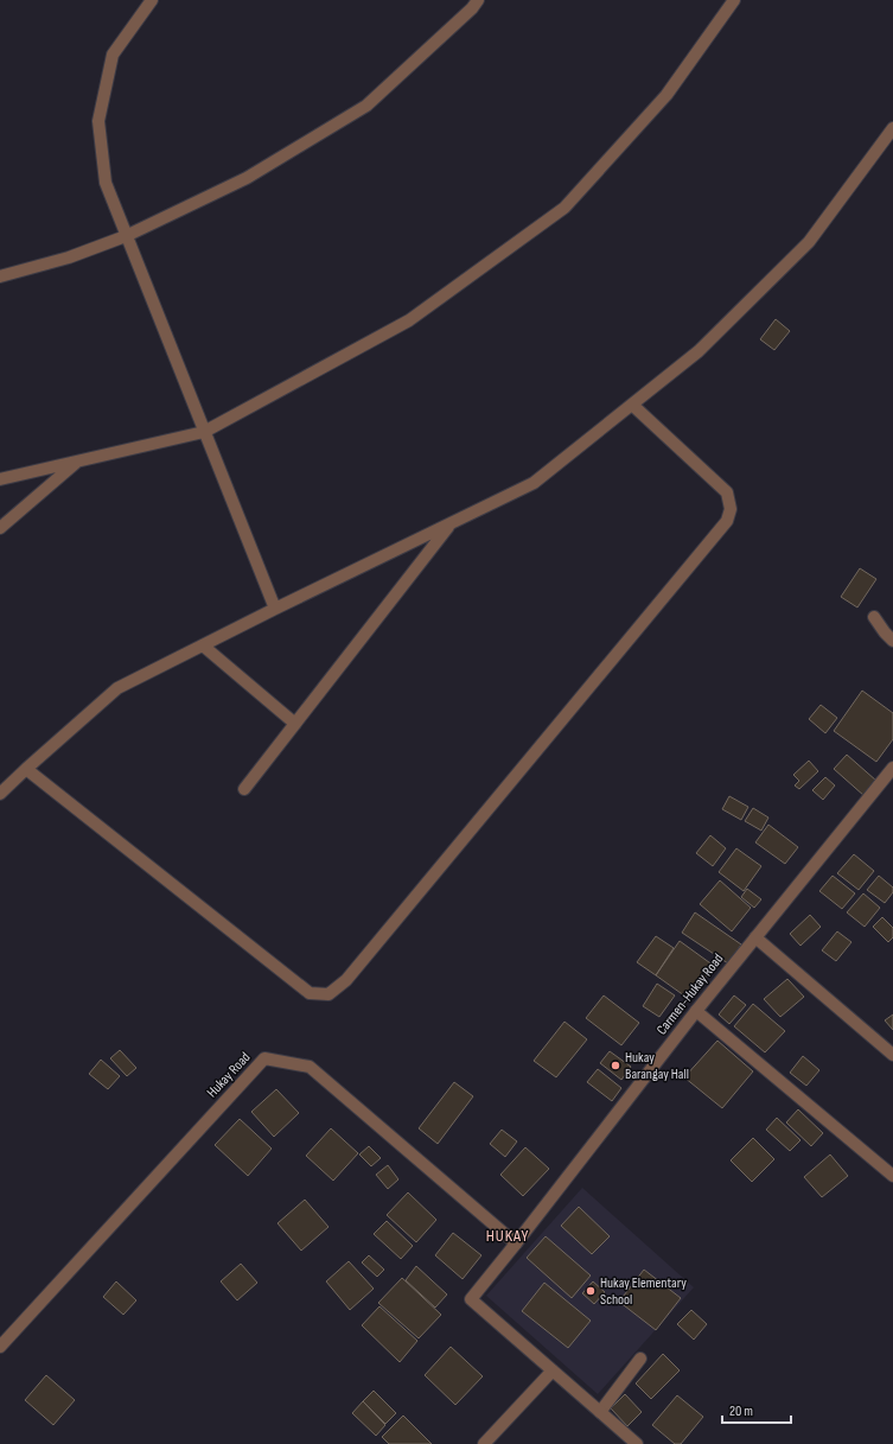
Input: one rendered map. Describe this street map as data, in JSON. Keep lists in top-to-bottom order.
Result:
{
  "streets": {
    "street": ["Carmen-Hukay Road", "Hukay Road"]
  },
  "crossings": [
    ["Carmen-Hukay Road", "Hukay Road"]
  ],
  "districts": ["HUKAY"],
  "places": ["Hukay Barangay Hall", "Hukay Elementary School"],
  "scale_bar": "20 m"
}
